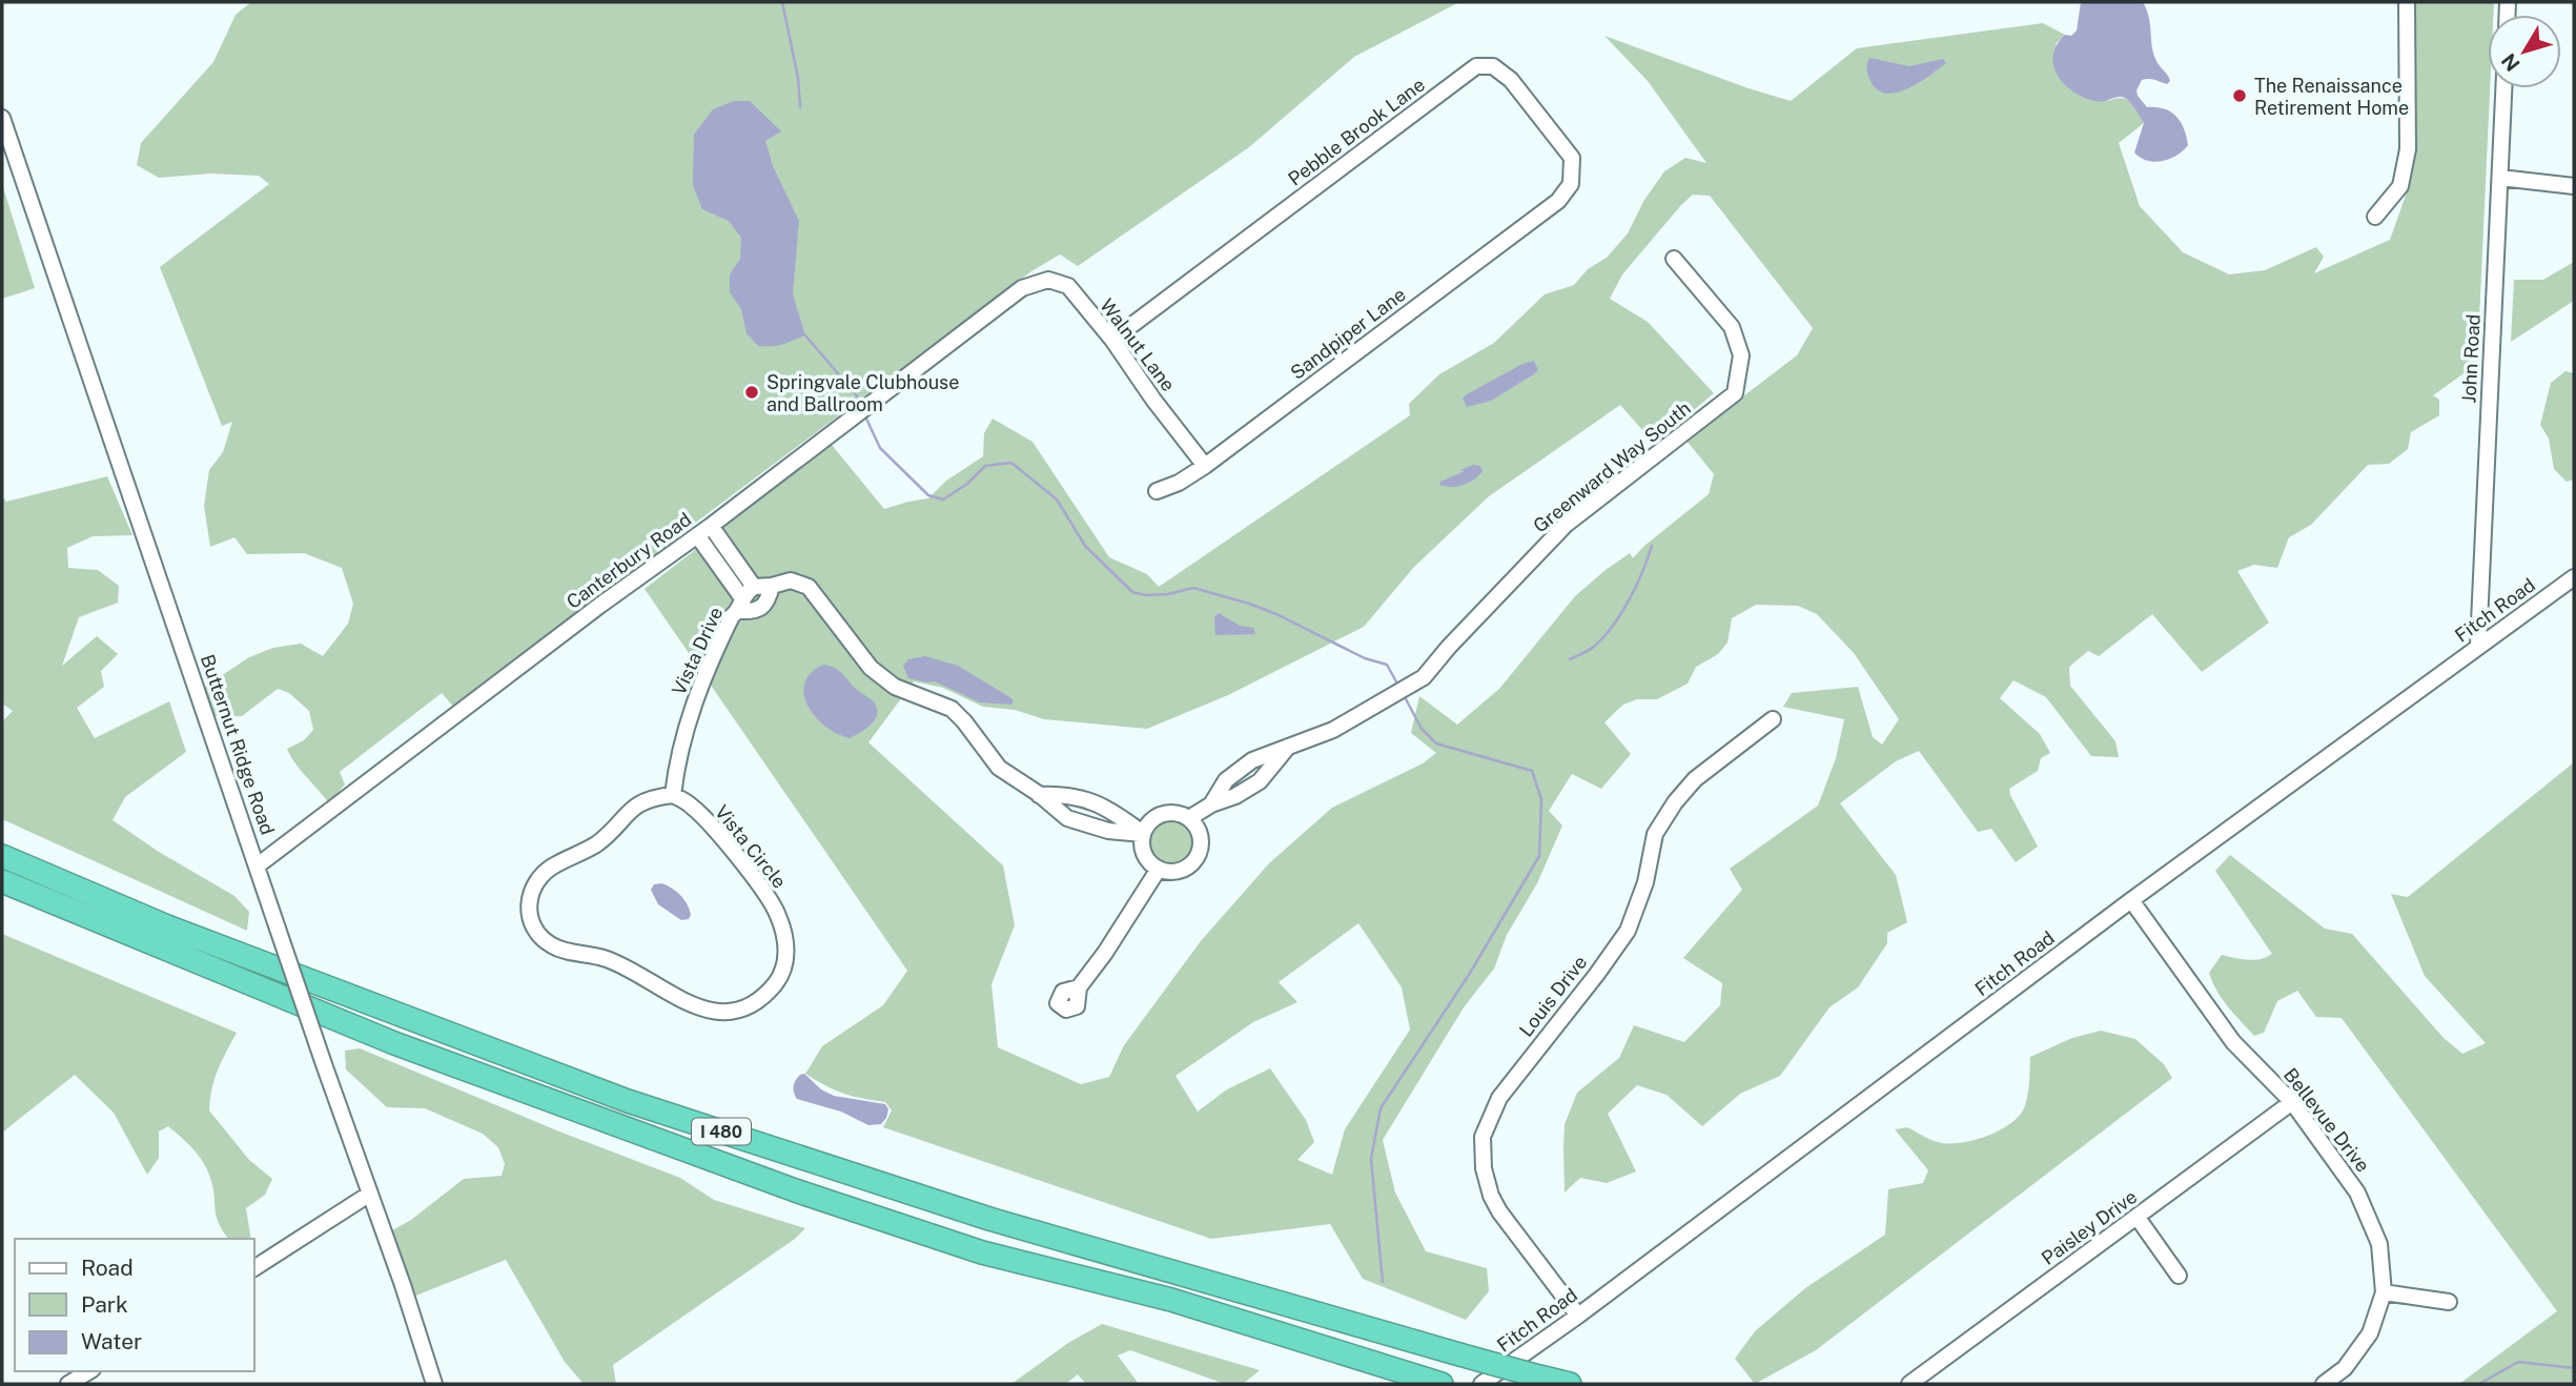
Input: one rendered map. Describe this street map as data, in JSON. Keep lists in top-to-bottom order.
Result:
{
  "streets": {
    "highway": ["I 480"],
    "street": [
      "Pebble Brook Lane",
      "Sandpiper Lane",
      "Walnut Lane",
      "John Road",
      "Greenward Way South",
      "Canterbury Road",
      "Fitch Road",
      "Vista Drive",
      "Butternut Ridge Road",
      "Vista Circle",
      "Louis Drive",
      "Bellevue Drive",
      "Paisley Drive"
    ]
  },
  "crossings": [
    ["Pebble Brook Lane", "Sandpiper Lane"],
    ["Pebble Brook Lane", "Walnut Lane"],
    ["Sandpiper Lane", "Walnut Lane"],
    ["Walnut Lane", "Canterbury Road"],
    ["John Road", "Fitch Road"],
    ["Canterbury Road", "Vista Drive"],
    ["Canterbury Road", "Butternut Ridge Road"],
    ["Fitch Road", "Louis Drive"],
    ["Fitch Road", "Bellevue Drive"],
    ["Vista Drive", "Vista Circle"],
    ["Bellevue Drive", "Paisley Drive"]
  ],
  "places": ["The Renaissance Retirement Home", "Springvale Clubhouse and Ballroom"],
  "legend": ["Road", "Park", "Water"],
  "north": "bottom left"
}
